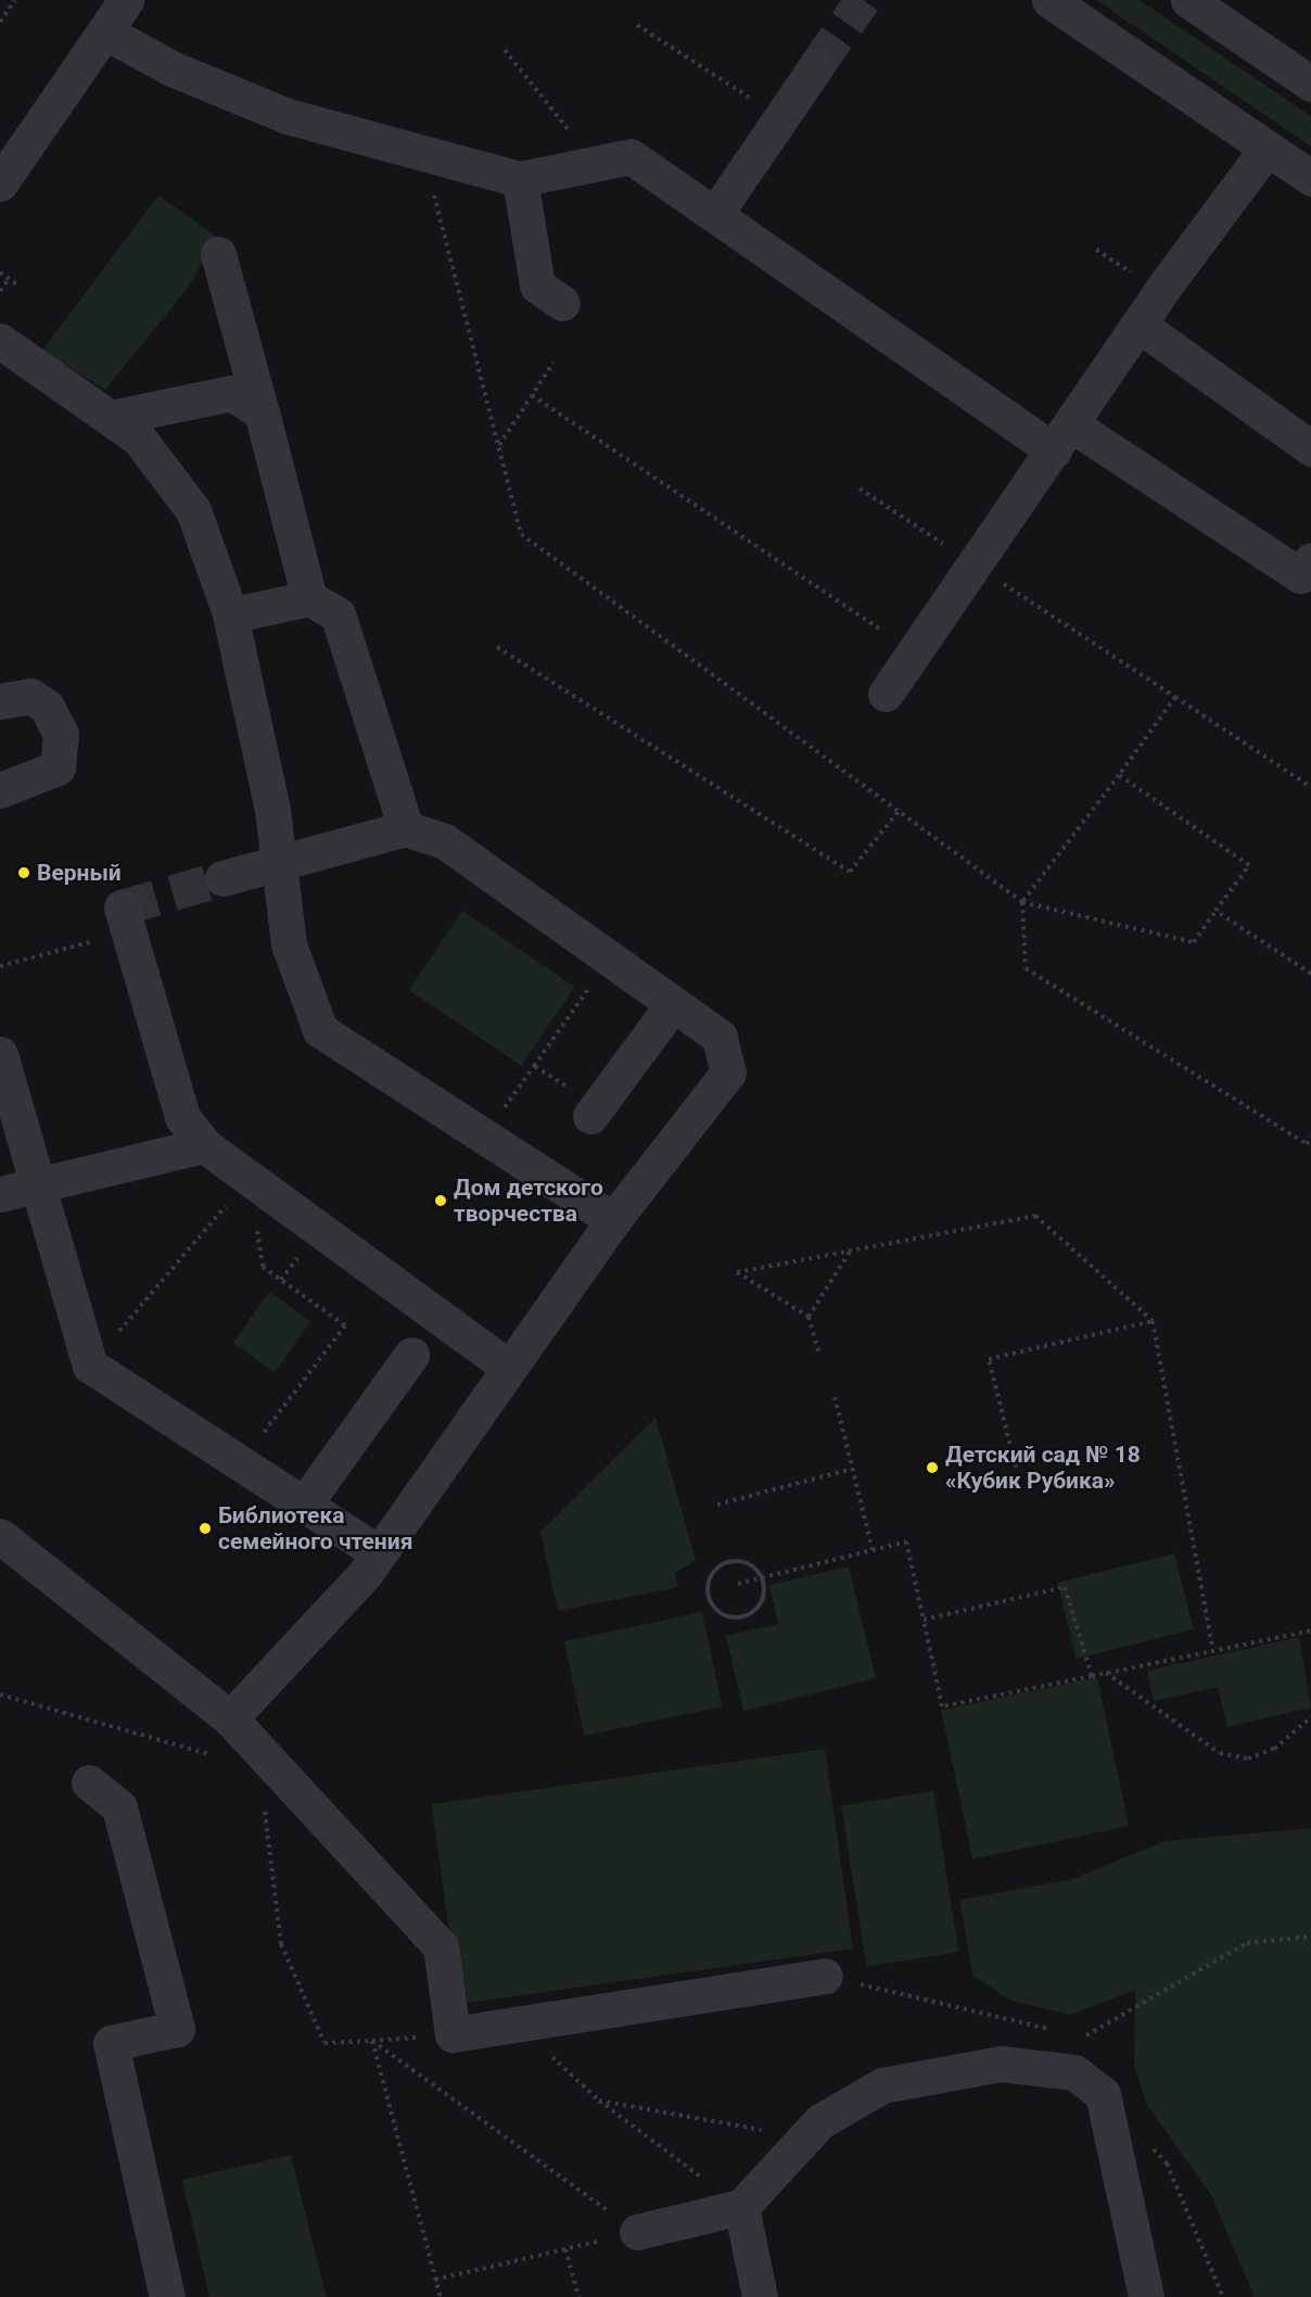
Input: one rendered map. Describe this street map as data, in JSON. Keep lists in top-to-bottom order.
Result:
{
  "places": [
    "Верный",
    "Дом детского творчества",
    "Детский сад № 18 «Кубик Рубика»",
    "Библиотека семейного чтения"
  ]
}
